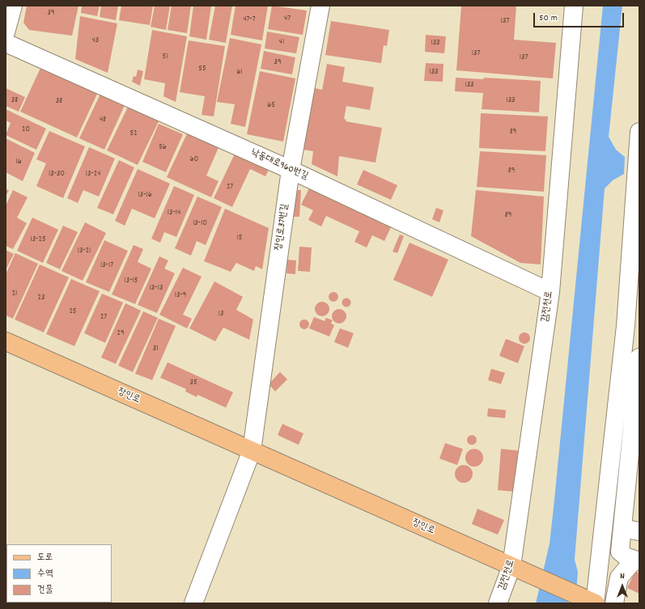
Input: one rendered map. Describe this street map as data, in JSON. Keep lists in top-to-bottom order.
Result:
{
  "streets": {
    "main road": ["장인로"],
    "street": ["낙동대로960번길", "장인로37번길", "감전천로"]
  },
  "crossings": [
    ["낙동대로960번길", "장인로37번길"],
    ["낙동대로960번길", "감전천로"],
    ["장인로37번길", "장인로"],
    ["감전천로", "장인로"]
  ],
  "house_numbers": [
    "39",
    "47",
    "47-7",
    "137",
    "43",
    "41",
    "133",
    "137",
    "51",
    "137",
    "39",
    "55",
    "61",
    "133",
    "133",
    "38",
    "133",
    "38",
    "65",
    "48",
    "20",
    "89",
    "52",
    "56",
    "60",
    "16",
    "89",
    "13-30",
    "13-24",
    "27",
    "13-16",
    "13-14",
    "89",
    "13-10",
    "15",
    "13-25",
    "13-21",
    "13-17",
    "13-15",
    "13-13",
    "21",
    "13-9",
    "23",
    "25",
    "13",
    "27",
    "29",
    "31",
    "35"
  ],
  "legend": ["도로", "수역", "건물"],
  "scale_bar": "50 m",
  "north": "top"
}
